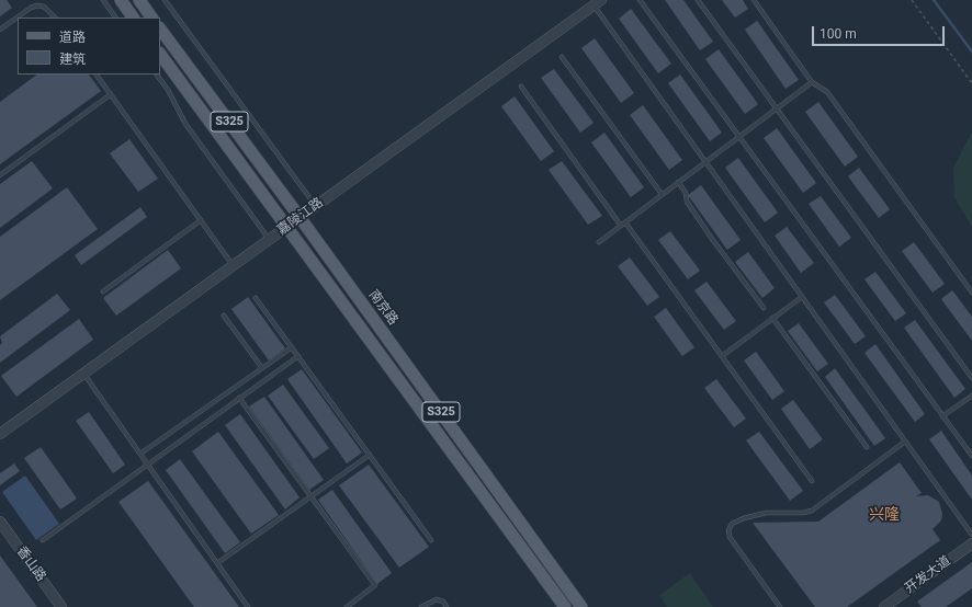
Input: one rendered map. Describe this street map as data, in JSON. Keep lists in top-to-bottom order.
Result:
{
  "streets": {
    "main road": ["S325", "南京路"],
    "street": ["嘉陵江路", "香山路", "开发大道"]
  },
  "crossings": [
    ["S325", "嘉陵江路"],
    ["嘉陵江路", "南京路"]
  ],
  "districts": ["兴隆"],
  "legend": ["道路", "建筑"],
  "scale_bar": "100 m"
}
